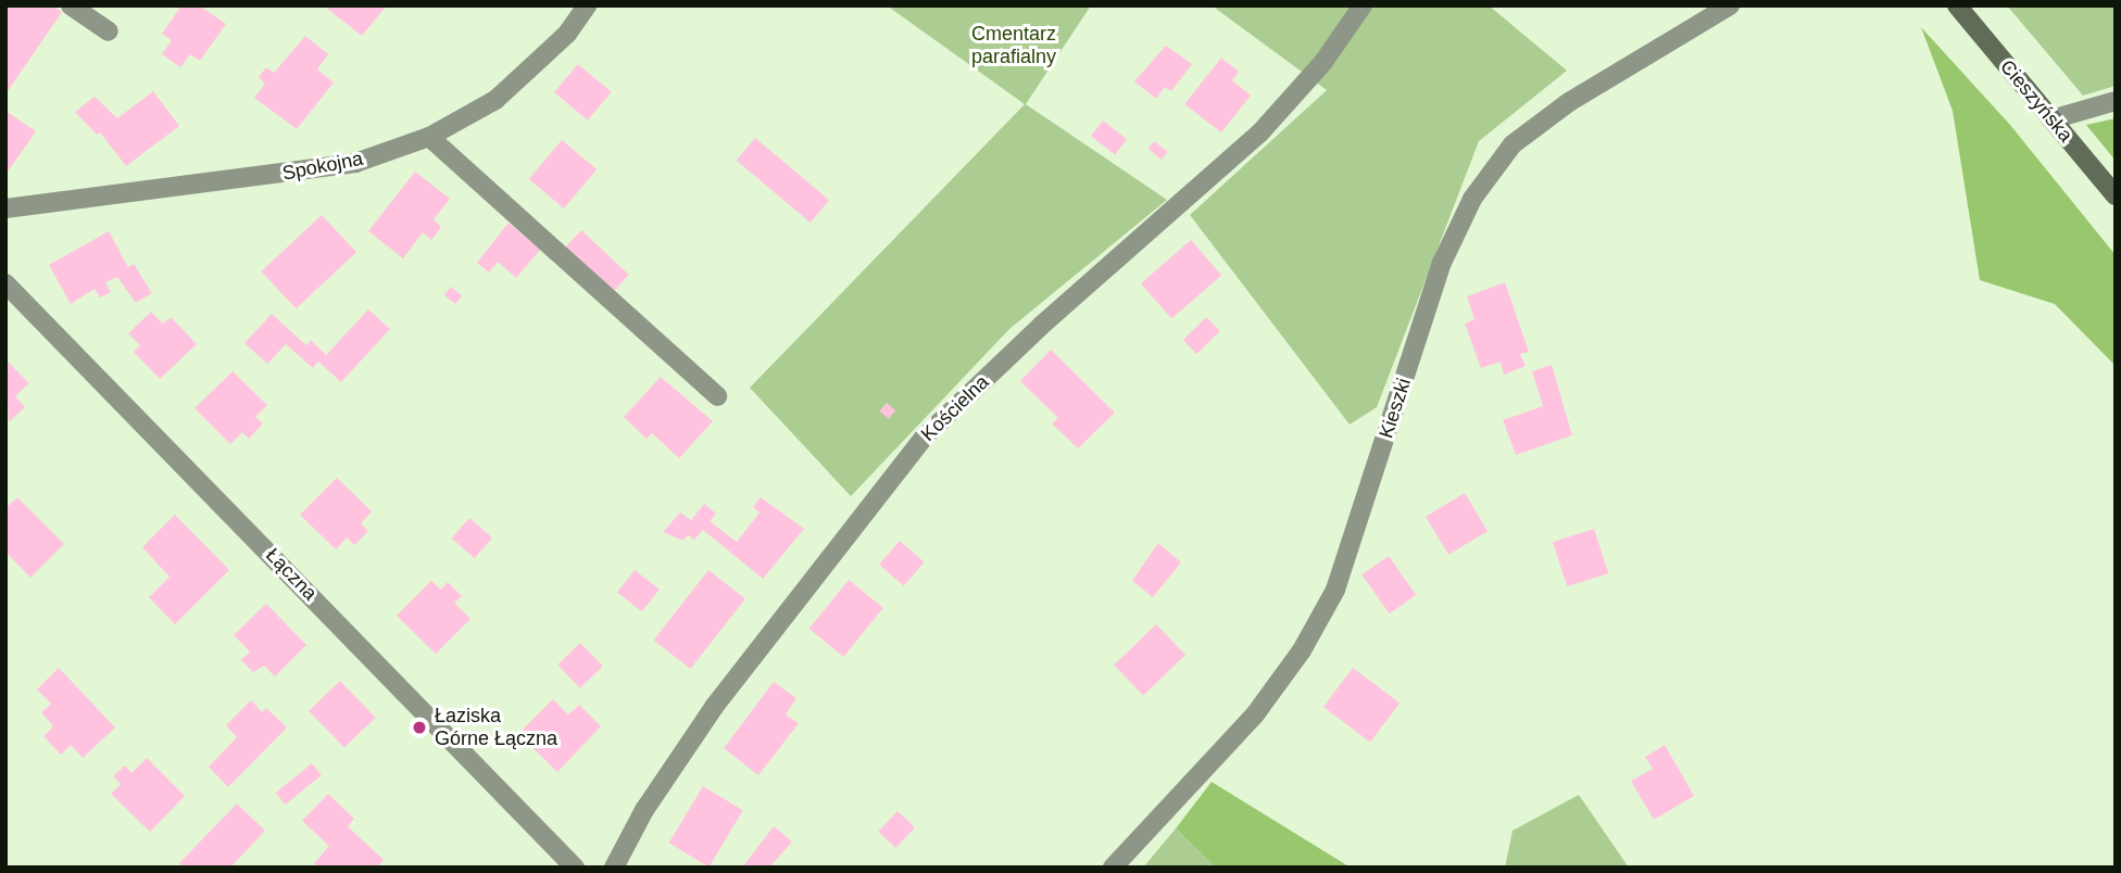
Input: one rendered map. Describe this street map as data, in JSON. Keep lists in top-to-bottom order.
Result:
{
  "streets": {
    "street": [
      "Cieszyńska",
      "Spokojna",
      "Kościelna",
      "Kieszki",
      "Łączna"
    ]
  },
  "parks": ["Cmentarz parafialny"],
  "places": ["Łaziska Górne Łączna"]
}
